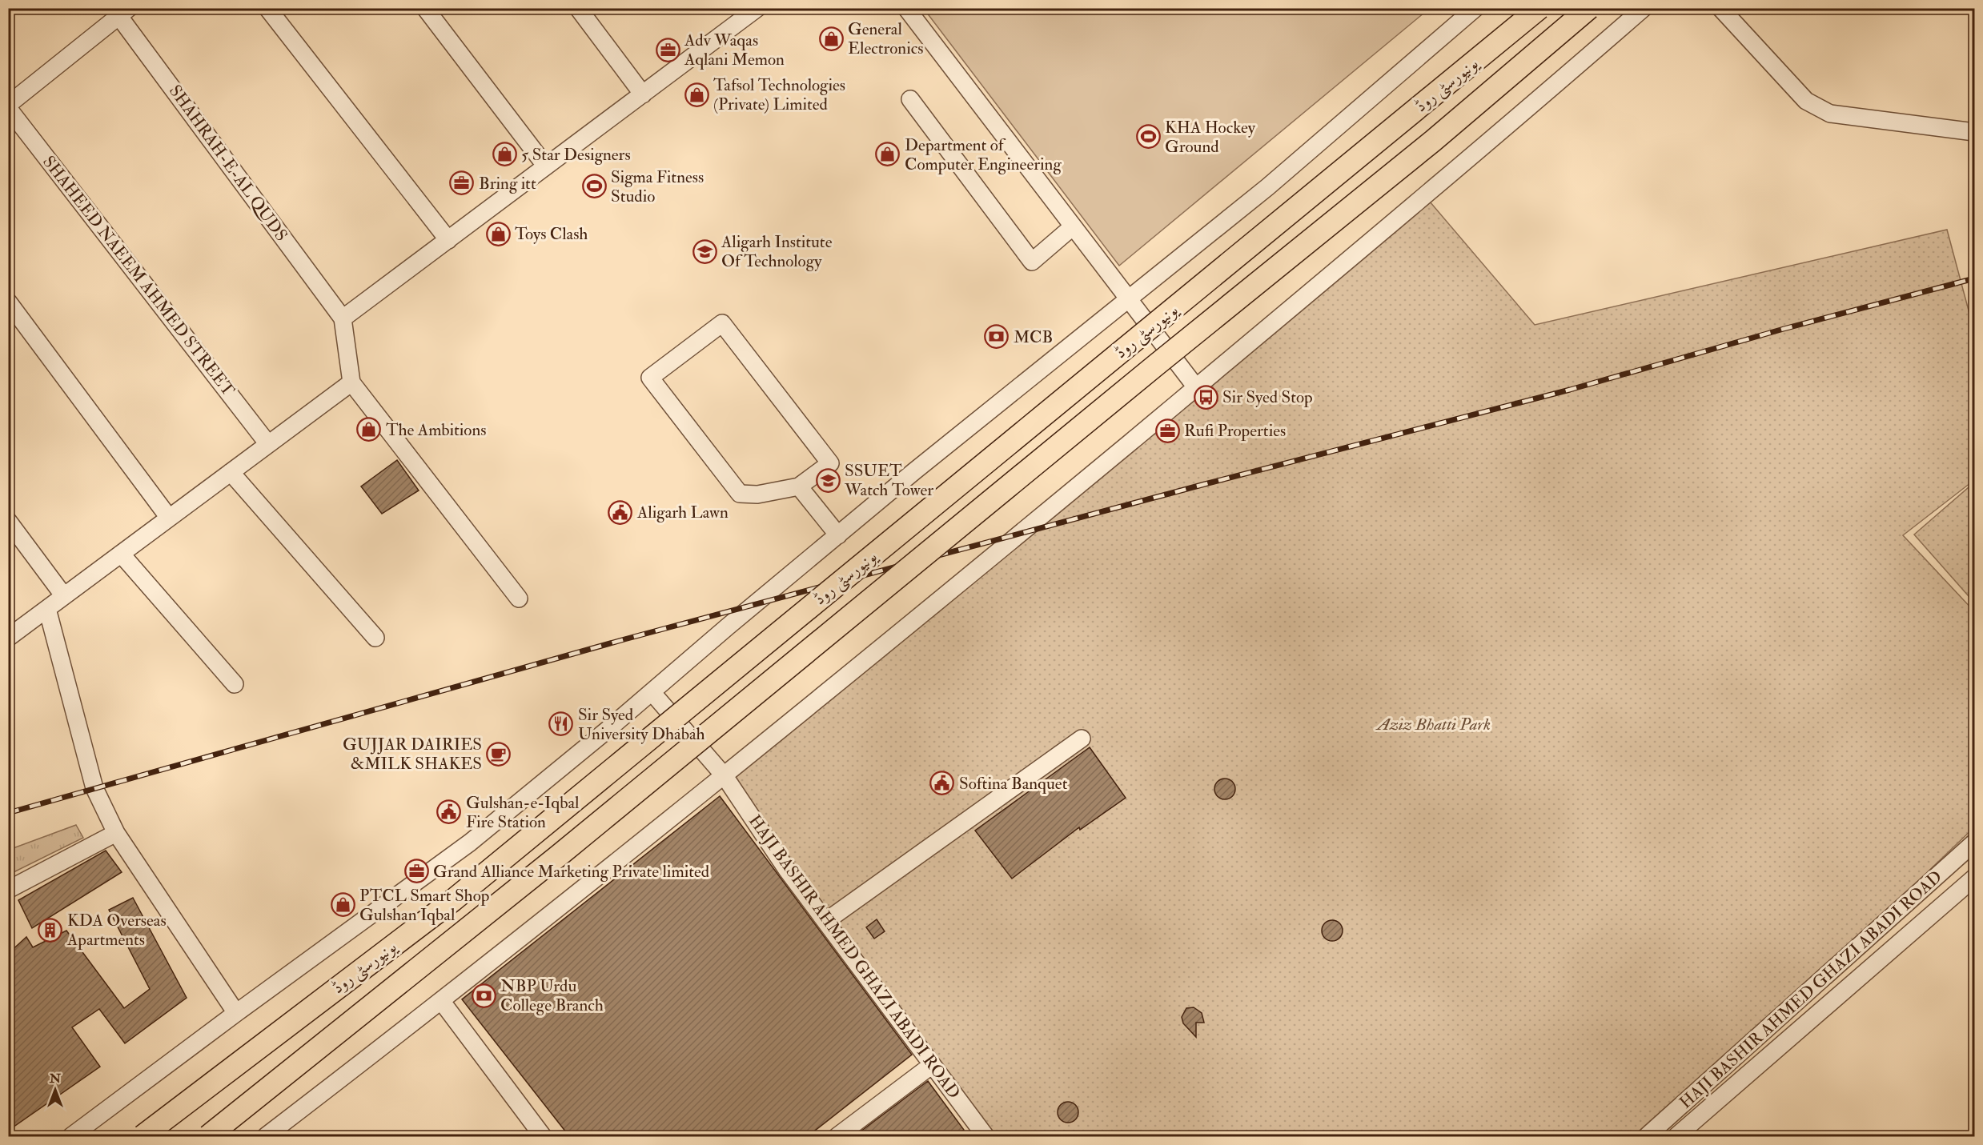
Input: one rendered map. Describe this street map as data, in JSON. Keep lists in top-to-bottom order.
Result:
{
  "streets": {
    "main road": ["یونیورسٹی روڈ"],
    "street": ["SHAHRAH-E-AL QUDS", "SHAHEED NAEEM AHMED STREET", "HAJI BASHIR AHMED GHAZI ABADI ROAD"]
  },
  "parks": ["Aziz Bhatti Park"],
  "places": {
    "shop": [
      "General Electronics",
      "Tafsol Technologies (Private) Limited",
      "5 Star Designers",
      "Department of Computer Engineering",
      "Toys Clash",
      "The Ambitions",
      "PTCL Smart Shop Gulshan Iqbal"
    ],
    "office": [
      "Adv Waqas Aqlani Memon",
      "Bring itt",
      "Rufi Properties",
      "Grand Alliance Marketing Private limited"
    ],
    "sports": ["KHA Hockey Ground", "Sigma Fitness Studio"],
    "school or university": ["Aligarh Institute Of Technology", "SSUET Watch Tower"],
    "bank": ["MCB", "NBP Urdu College Branch"],
    "bus stop": ["Sir Syed Stop"],
    "public building": ["Aligarh Lawn", "Softina Banquet", "Gulshan-e-Iqbal Fire Station"],
    "restaurant": ["Sir Syed University Dhabah"],
    "cafe": ["GUJJAR DAIRIES &MILK SHAKES"],
    "building": ["KDA Overseas Apartments"]
  },
  "north": "top"
}
